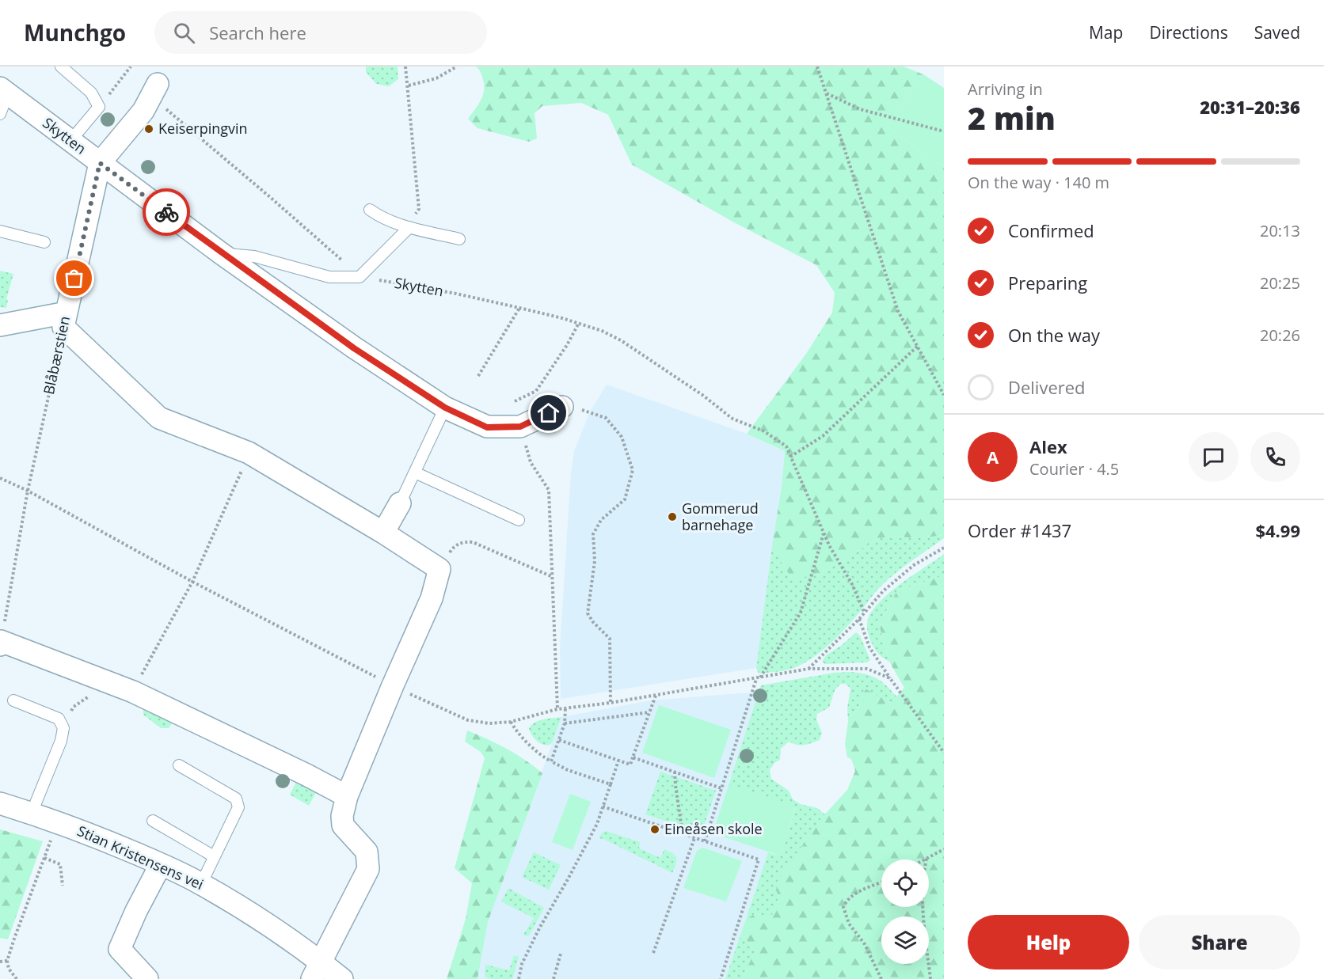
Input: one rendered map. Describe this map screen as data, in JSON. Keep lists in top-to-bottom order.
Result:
{
  "streets": {
    "street": ["Skytten", "Blåbærstien", "Stian Kristensens vei"]
  },
  "crossings": [
    ["Skytten", "Blåbærstien"]
  ],
  "places": ["Keiserpingvin", "Gommerud barnehage", "Eineåsen skole"],
  "page": {
    "header": "Munchgo",
    "search": "Search here",
    "nav": ["Map", "Directions", "Saved"],
    "heading": ["2 min", "Arriving in", "20:31–20:36"],
    "panel": [
      "Alex",
      "Courier · 4.5",
      "Order #1437",
      "$4.99"
    ],
    "bar": "On the way · 140 m",
    "list": [
      ["Confirmed", "20:13"],
      ["Preparing", "20:25"],
      ["On the way", "20:26"],
      "Delivered"
    ],
    "round": "A",
    "buttons": ["Help", "Share"]
  }
}
